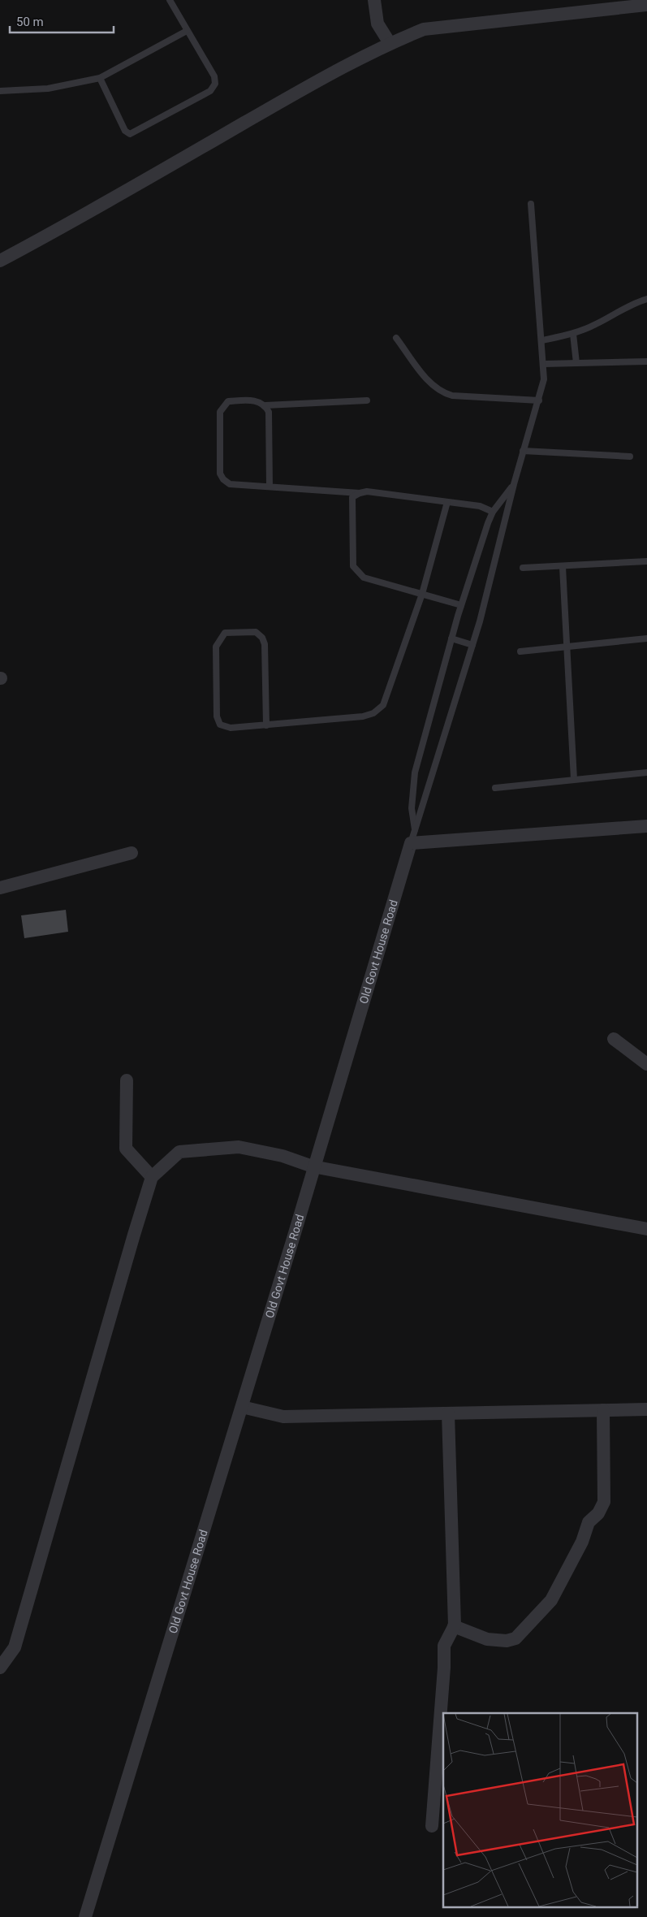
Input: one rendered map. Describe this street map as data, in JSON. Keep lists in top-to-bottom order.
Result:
{
  "streets": {
    "street": ["Old Govt House Road"]
  },
  "scale_bar": "50 m"
}
